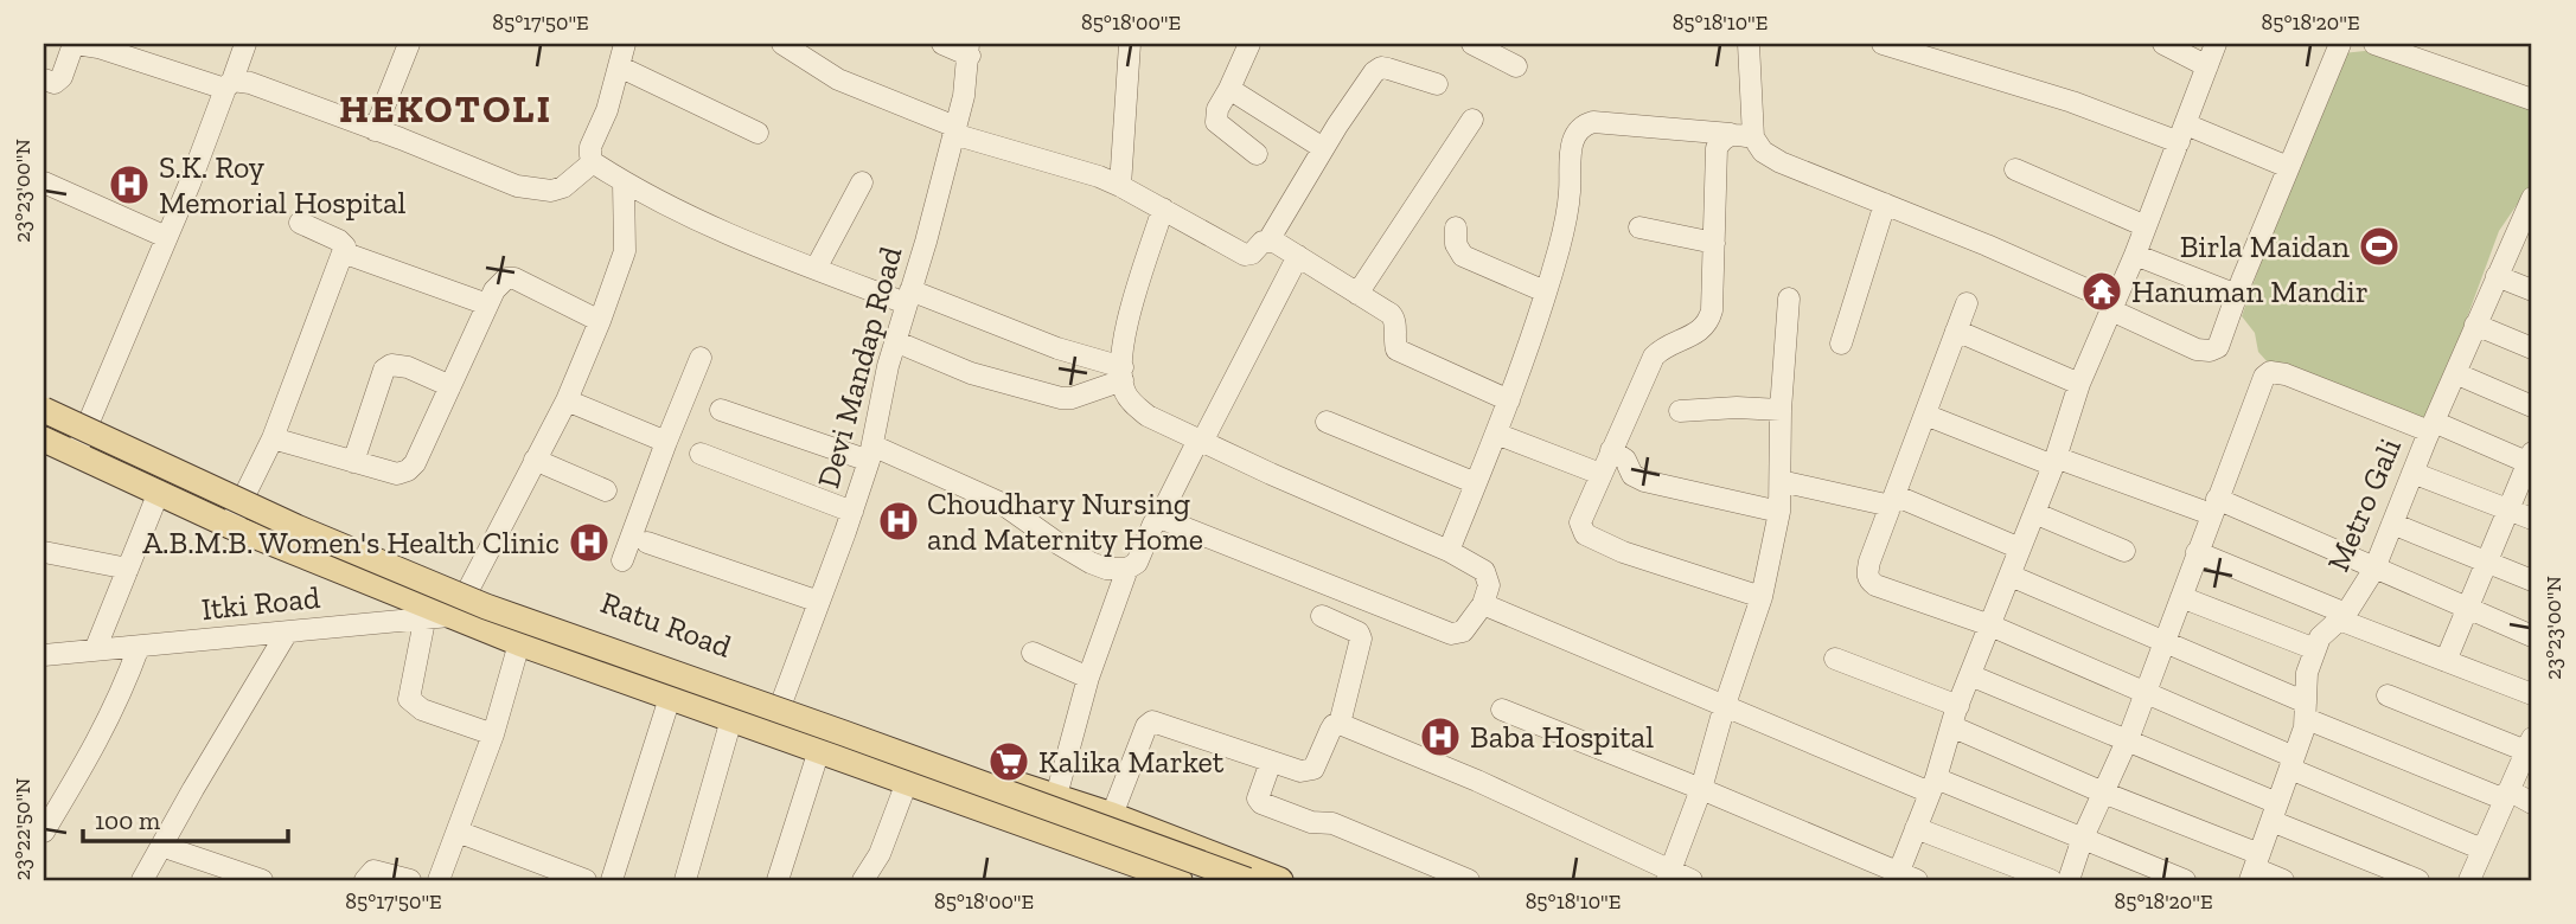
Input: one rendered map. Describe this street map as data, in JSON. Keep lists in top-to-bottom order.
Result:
{
  "streets": {
    "main road": ["Ratu Road"],
    "street": ["Devi Mandap Road", "Metro Gali", "Itki Road"]
  },
  "crossings": [
    ["Devi Mandap Road", "Ratu Road"]
  ],
  "districts": ["HEKOTOLI"],
  "places": {
    "hospital": [
      "S.K. Roy Memorial Hospital",
      "Choudhary Nursing and Maternity Home",
      "A.B.M.B. Women's Health Clinic",
      "Baba Hospital"
    ],
    "sports": ["Birla Maidan"],
    "temple": ["Hanuman Mandir"],
    "supermarket": ["Kalika Market"]
  },
  "scale_bar": "100 m",
  "coordinates": [
    "85°17'50\"E",
    "85°18'00\"E",
    "85°18'10\"E",
    "85°18'20\"E",
    "23°23'00\"N",
    "23°22'50\"N"
  ]
}
